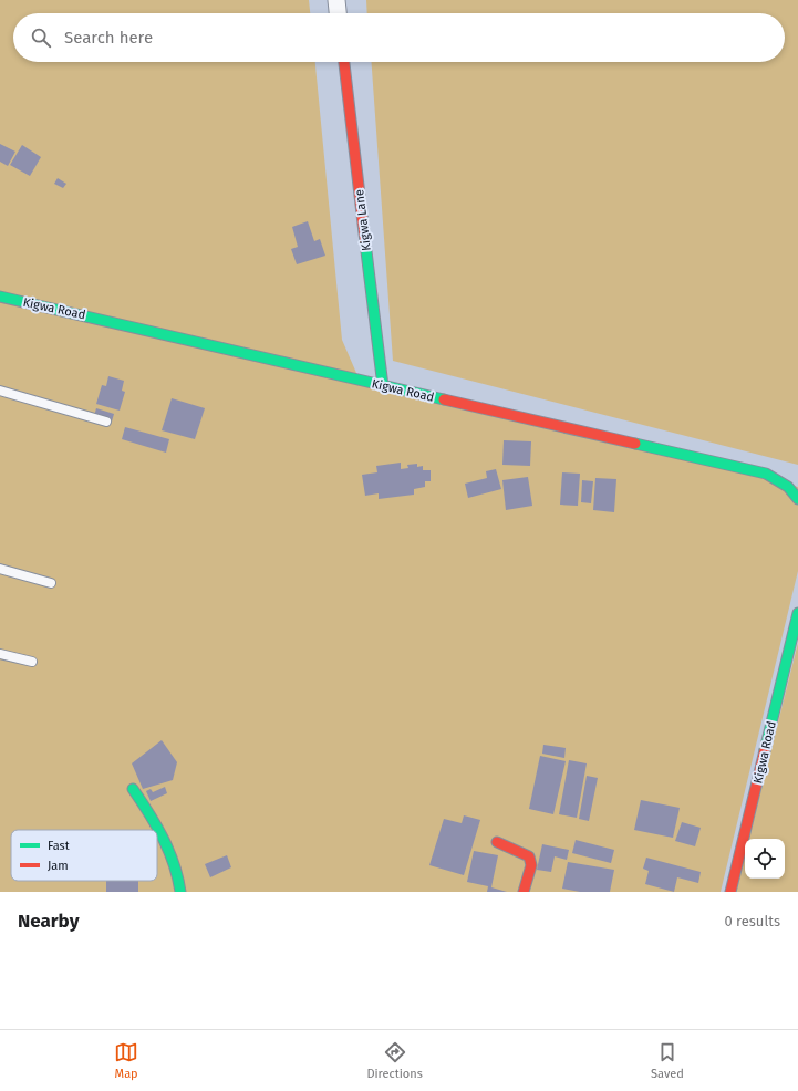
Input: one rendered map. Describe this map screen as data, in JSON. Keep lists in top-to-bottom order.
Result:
{
  "streets": {
    "street": ["Kigwa Lane", "Kigwa Road"]
  },
  "crossings": [
    ["Kigwa Lane", "Kigwa Road"]
  ],
  "legend": ["Fast", "Jam"],
  "page": {
    "search": "Search here",
    "heading": ["Nearby", "0 results"],
    "nav": ["Map", "Directions", "Saved"]
  }
}
